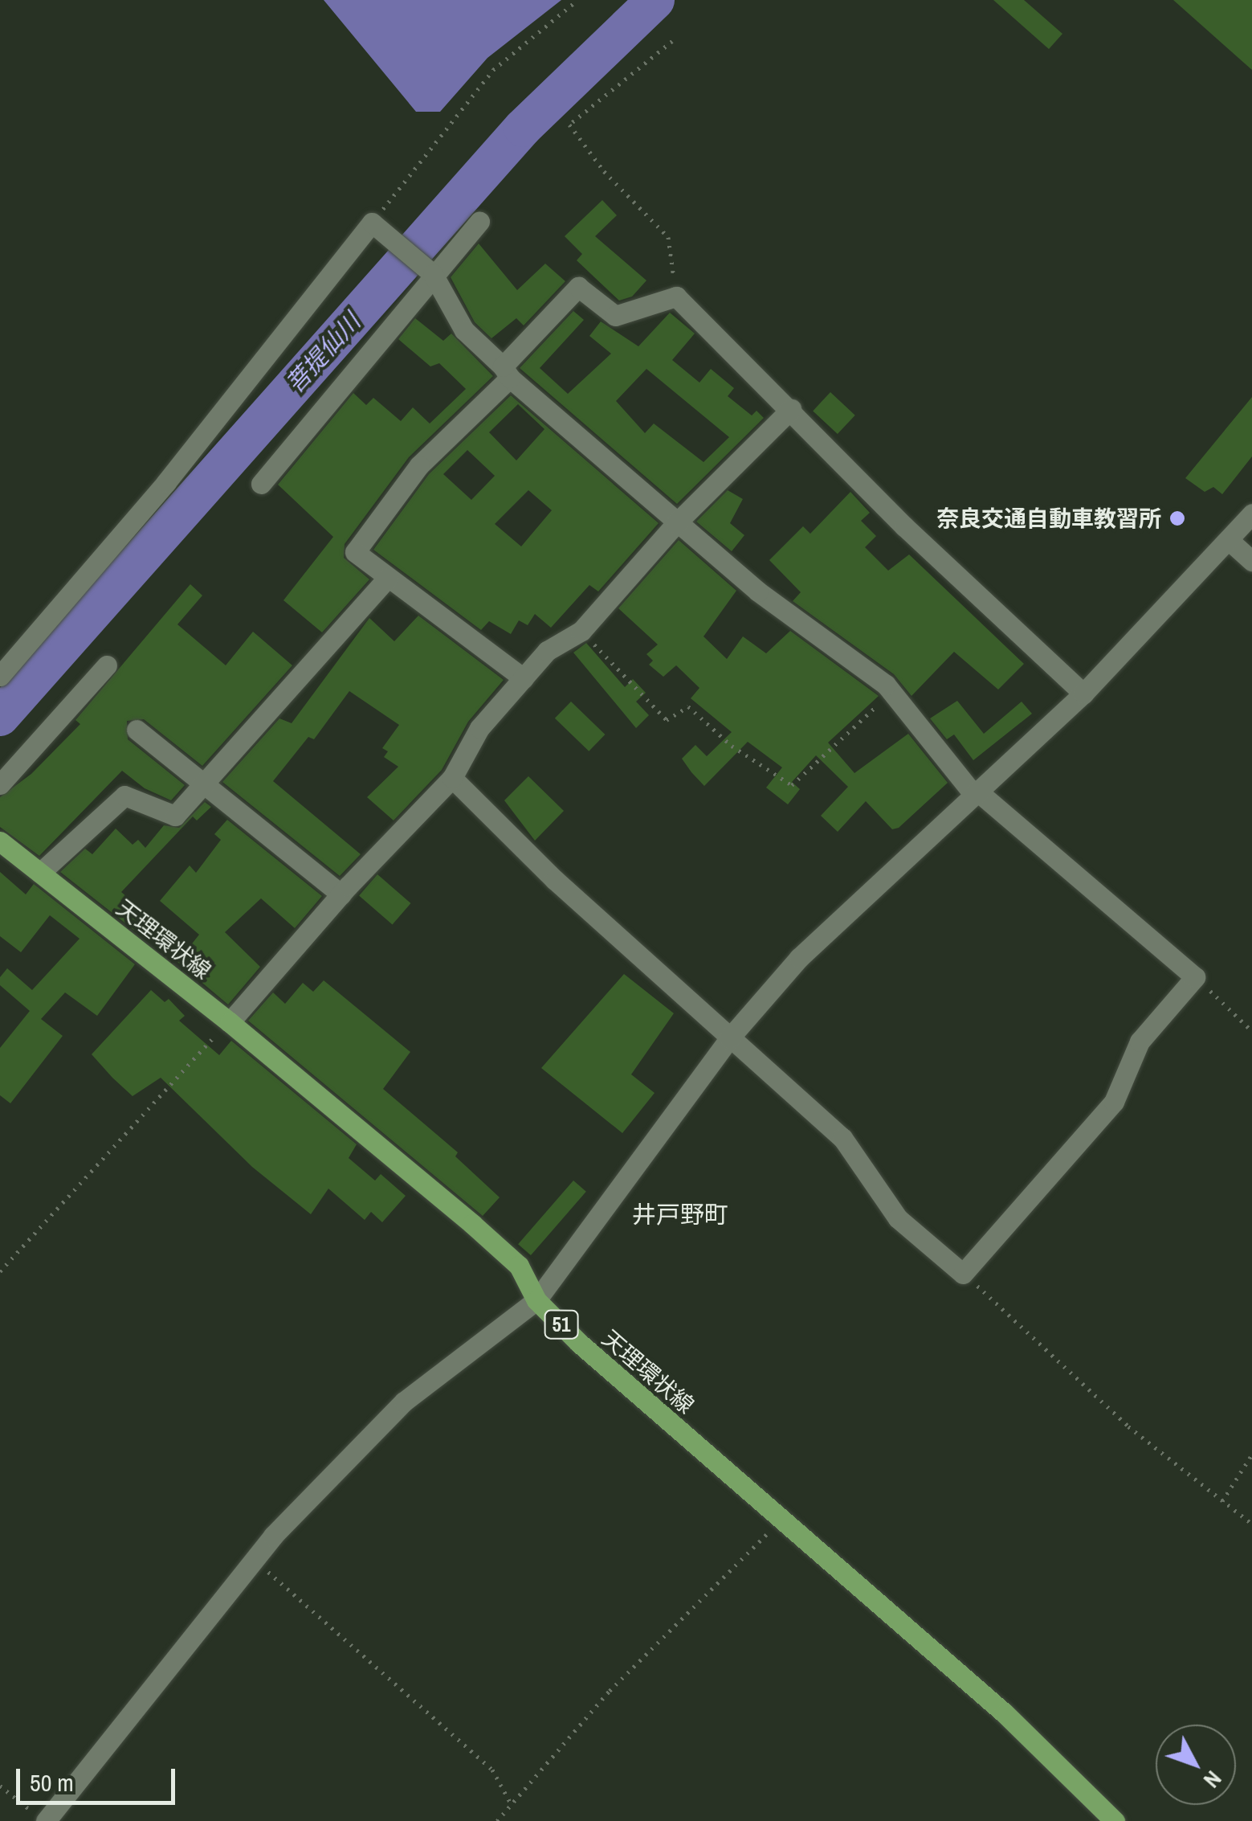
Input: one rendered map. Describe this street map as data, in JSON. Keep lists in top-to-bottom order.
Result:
{
  "streets": {
    "main road": ["天理環状線", "51"]
  },
  "districts": ["井戸野町"],
  "water": ["菩提仙川"],
  "places": ["奈良交通自動車教習所"],
  "scale_bar": "50 m",
  "north": "bottom right"
}
